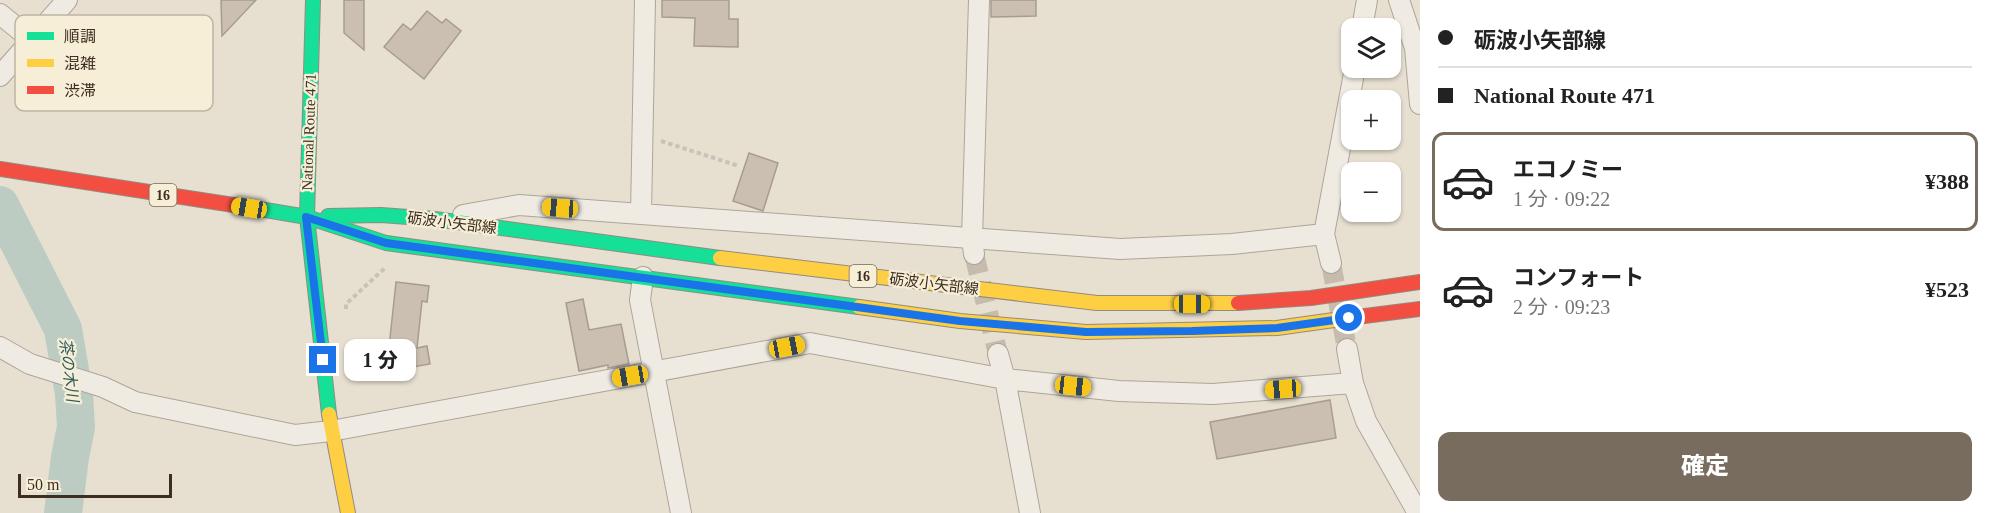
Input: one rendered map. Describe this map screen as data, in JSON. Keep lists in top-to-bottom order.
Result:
{
  "streets": {
    "main road": ["National Route 471", "16", "砺波小矢部線"]
  },
  "crossings": [
    ["National Route 471", "砺波小矢部線"]
  ],
  "water": ["茶の木川"],
  "legend": ["順調", "混雑", "渋滞"],
  "scale_bar": "50 m",
  "page": {
    "banner": ["砺波小矢部線", "National Route 471"],
    "map_buttons": ["+", "−"],
    "list": [
      {
        "name": "エコノミー",
        "note": "1 分 · 09:22",
        "value": "¥388"
      },
      {
        "name": "コンフォート",
        "note": "2 分 · 09:23",
        "value": "¥523"
      }
    ],
    "bubble": "1 分",
    "buttons": "確定",
    "scale": "50 m"
  }
}
